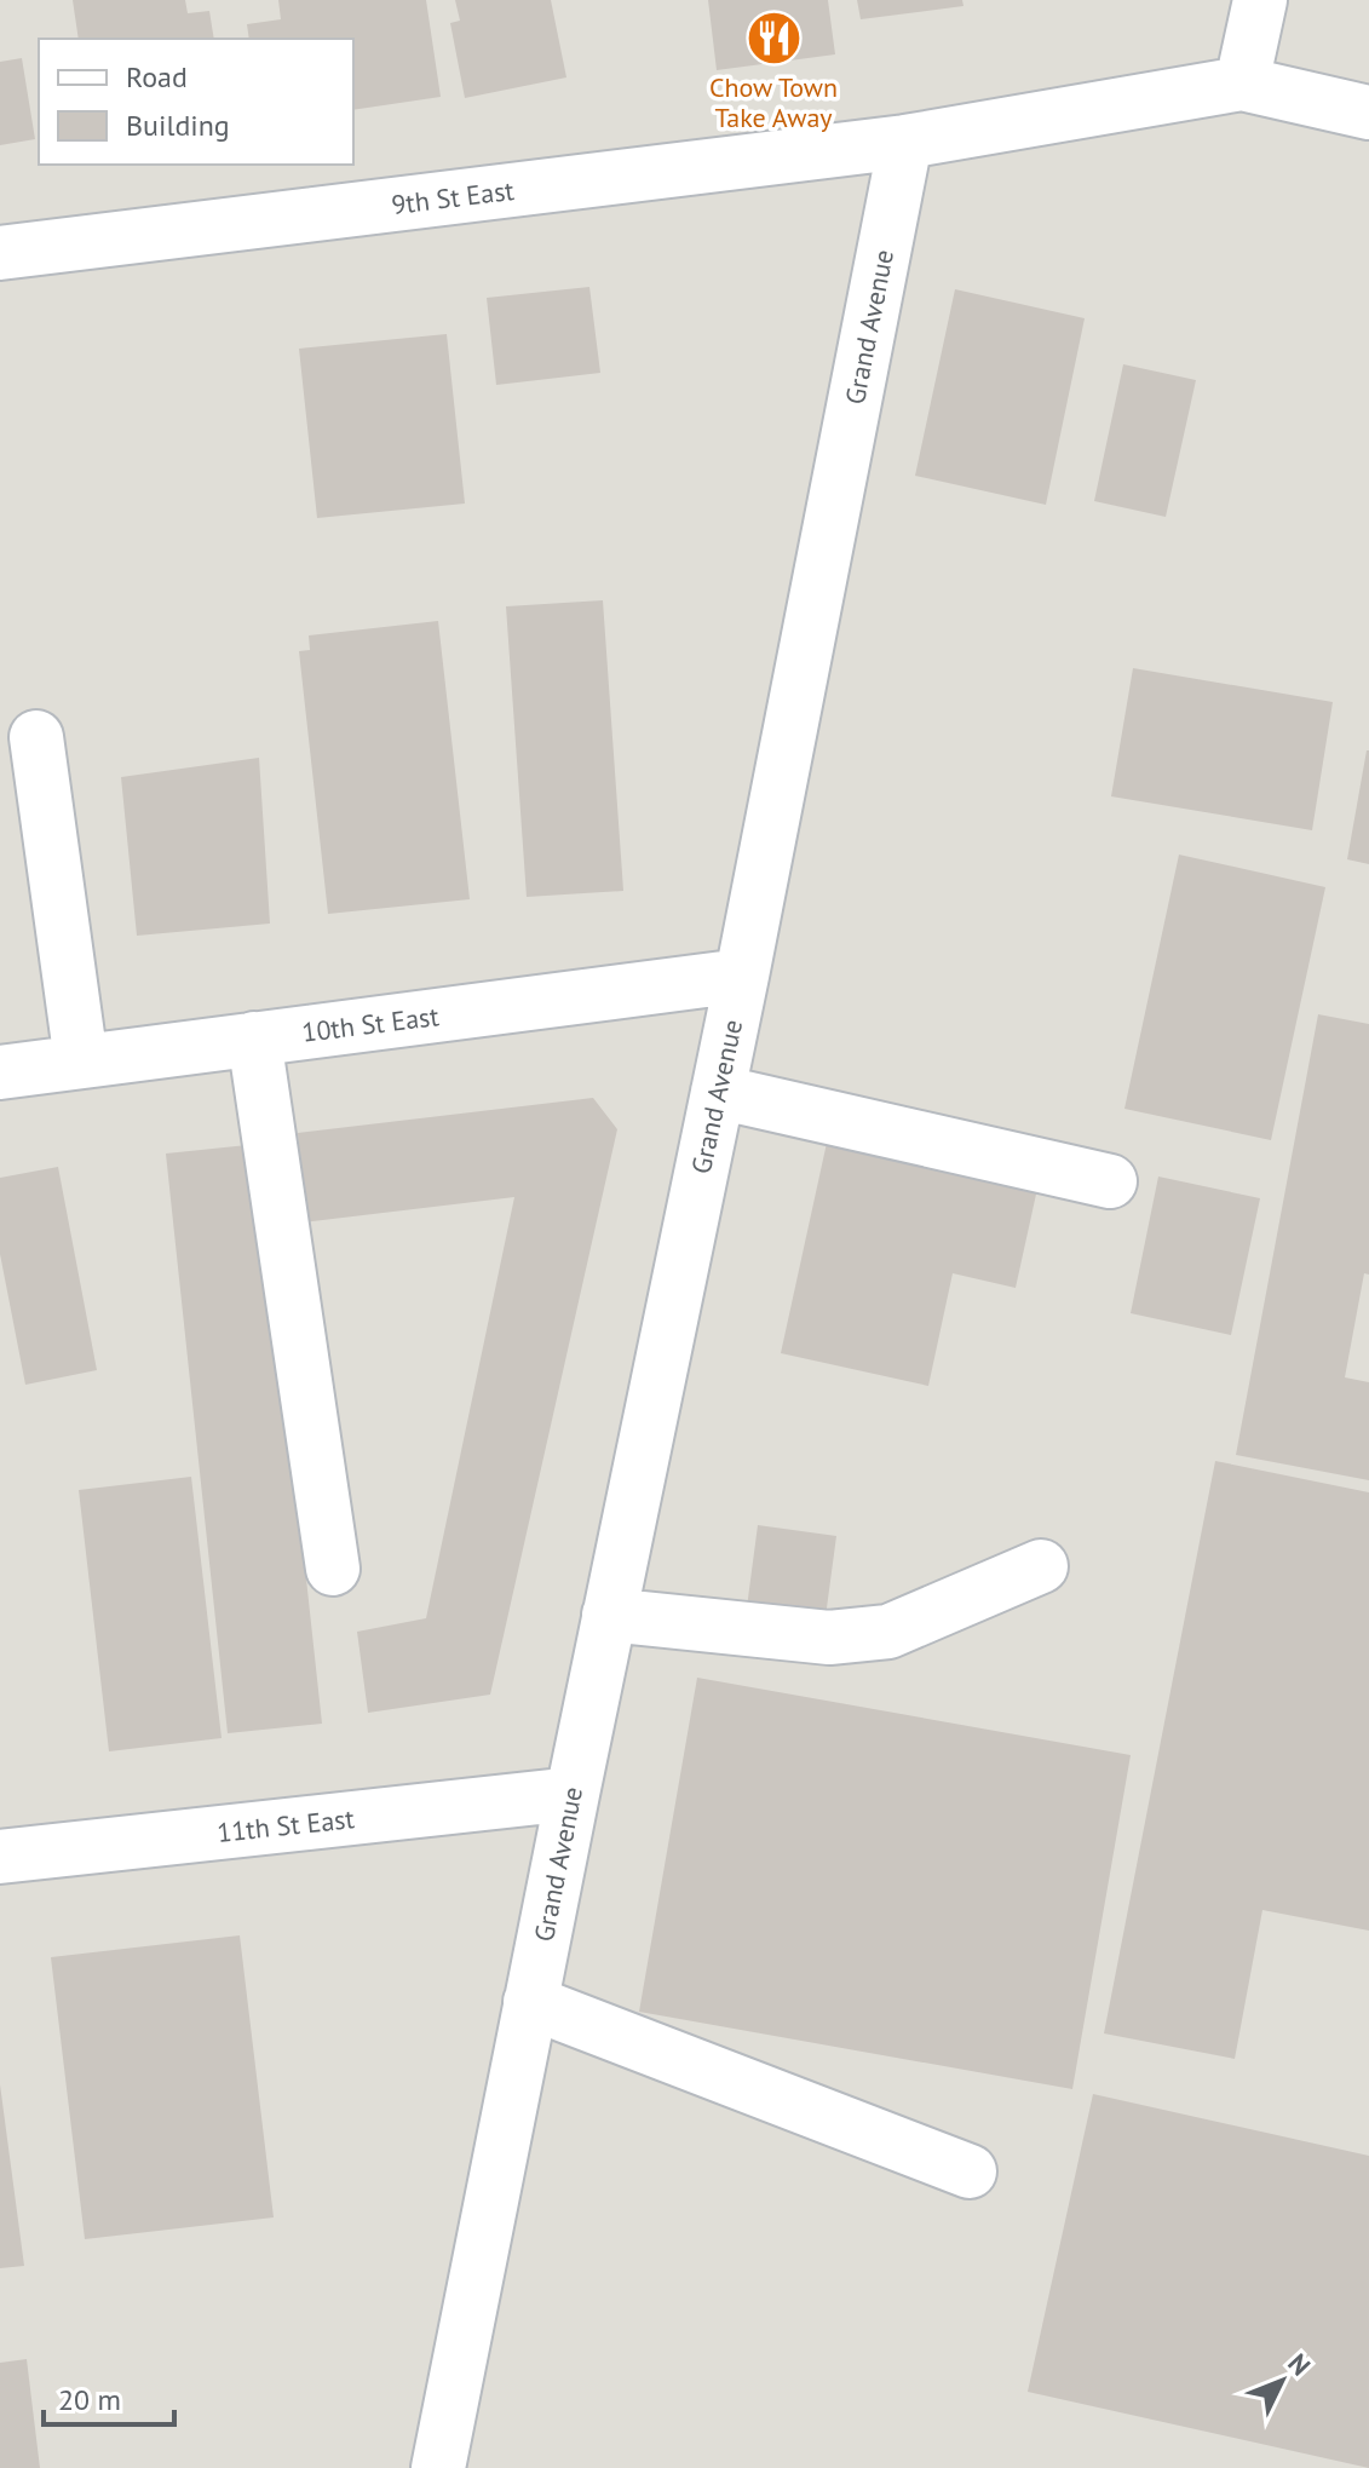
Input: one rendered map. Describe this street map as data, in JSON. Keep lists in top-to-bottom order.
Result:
{
  "streets": {
    "street": [
      "9th St East",
      "Grand Avenue",
      "10th St East",
      "11th St East"
    ]
  },
  "crossings": [
    ["9th St East", "Grand Avenue"],
    ["Grand Avenue", "10th St East"],
    ["Grand Avenue", "11th St East"]
  ],
  "places": {
    "restaurant": ["Chow Town Take Away"]
  },
  "legend": ["Road", "Building"],
  "scale_bar": "20 m",
  "north": "top right"
}
